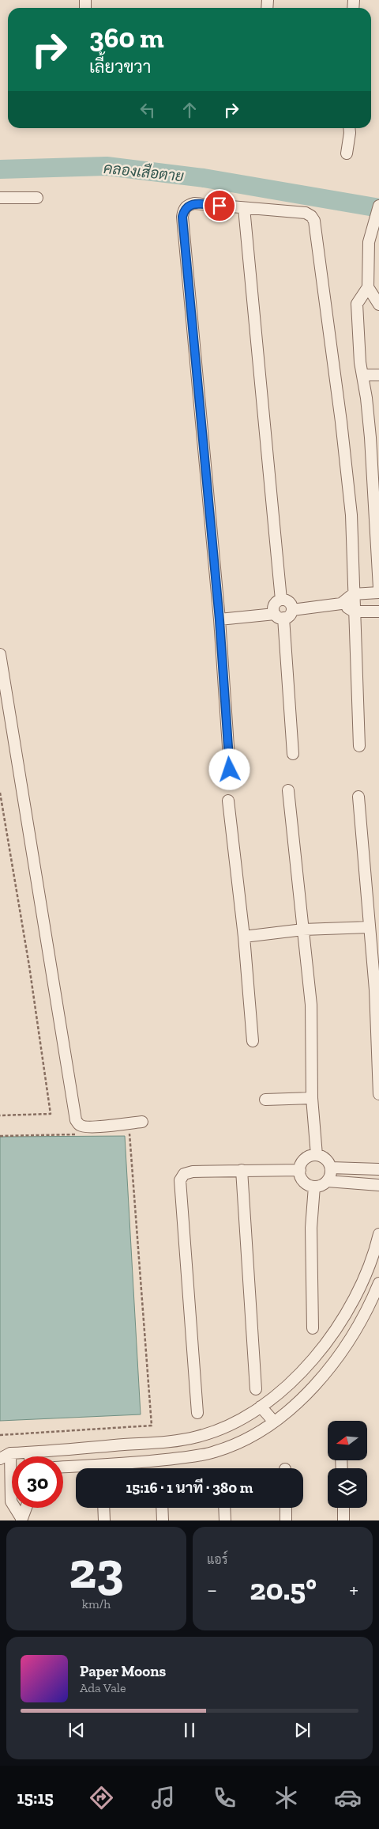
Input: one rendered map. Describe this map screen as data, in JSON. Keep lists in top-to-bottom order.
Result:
{
  "water": ["คลองเสือตาย"],
  "north": "left",
  "page": {
    "turn": ["360 m", "เลี้ยวขวา"],
    "limit": "30",
    "trip": "15:16 · 1 นาที · 380 m",
    "tile": [
      ["23", "km/h"],
      "แอร์"
    ],
    "heat": ["−", "20.5°", "+"],
    "song": ["Paper Moons", "Ada Vale"],
    "tabs": "15:15"
  }
}
